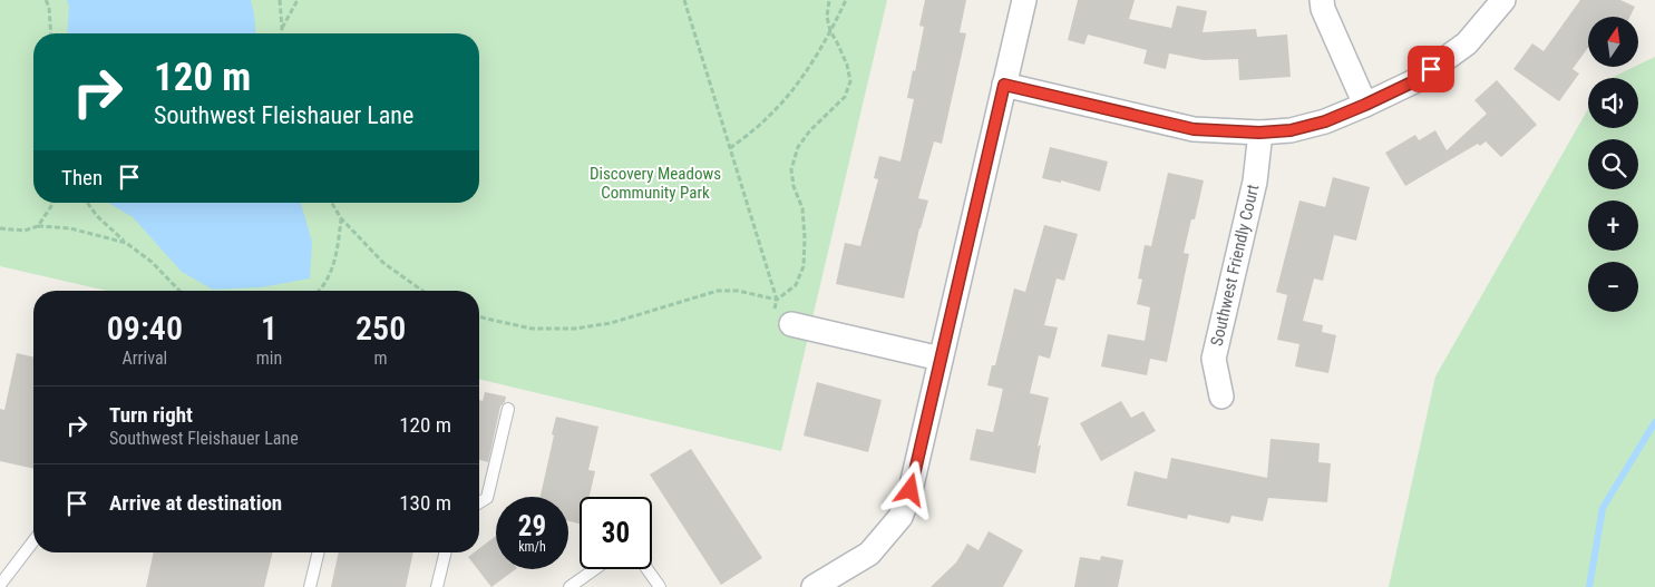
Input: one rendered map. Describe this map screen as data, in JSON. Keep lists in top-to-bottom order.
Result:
{
  "streets": {
    "street": ["Southwest Friendly Court"]
  },
  "parks": ["Discovery Meadows Community Park"],
  "north": "top",
  "page": {
    "map_buttons": ["+", "−"],
    "turn": ["120 m", "Southwest Fleishauer Lane"],
    "then": "Then",
    "eta": [
      "09:40",
      "Arrival",
      "1",
      "min",
      "250",
      "m"
    ],
    "list": [
      {
        "name": "Turn right",
        "note": "Southwest Fleishauer Lane",
        "value": "120 m"
      },
      {
        "name": "Arrive at destination",
        "value": "130 m"
      }
    ],
    "speed": "29 km/h",
    "limit": "30"
  }
}
